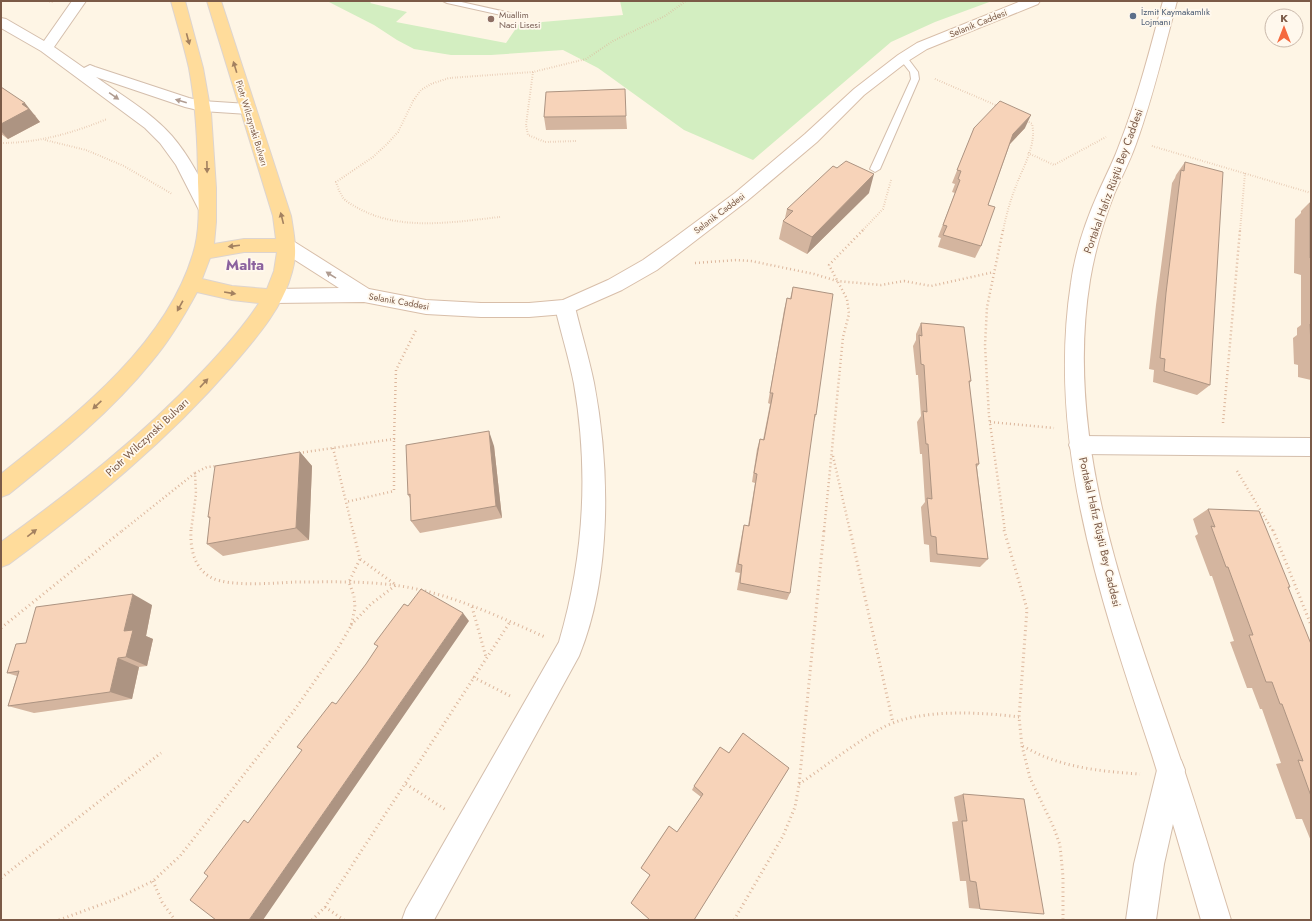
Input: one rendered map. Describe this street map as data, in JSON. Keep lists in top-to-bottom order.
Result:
{
  "streets": {
    "main road": ["Selanik Caddesi", "Piotr Wilczynski Bulvarı", "Portakal Hafız Rüştü Bey Caddesi"]
  },
  "crossings": [
    ["Selanik Caddesi", "Piotr Wilczynski Bulvarı"]
  ],
  "districts": ["Malta"],
  "places": ["İzmit Kaymakamlık Lojmanı", "Muallim Naci Lisesi"],
  "north": "top"
}
